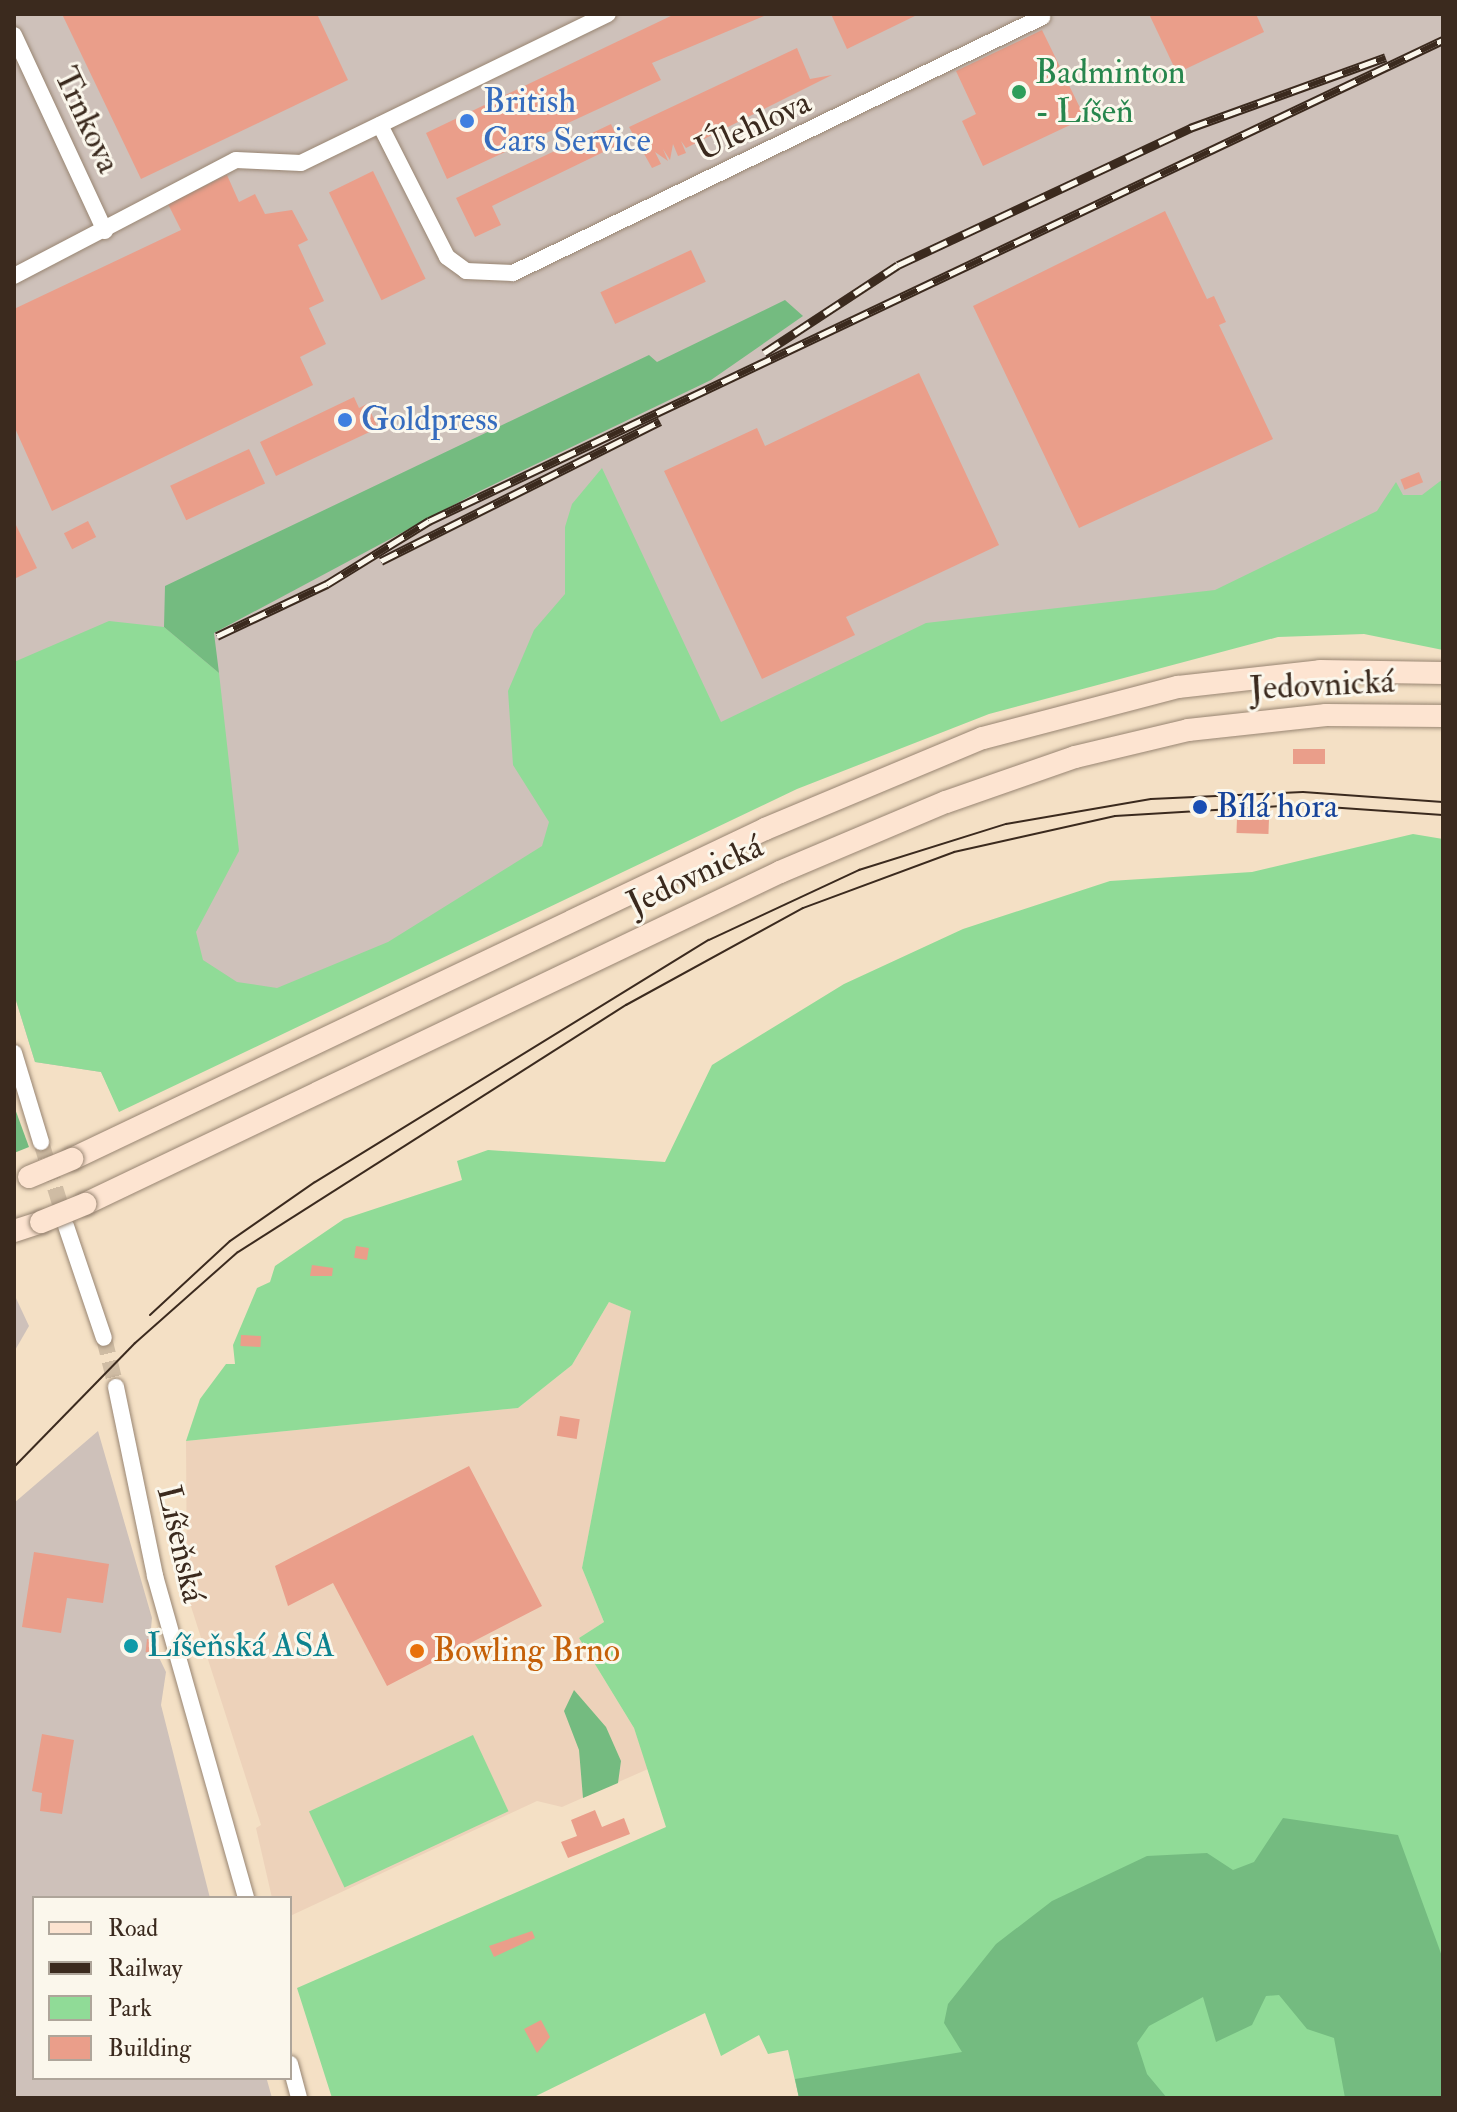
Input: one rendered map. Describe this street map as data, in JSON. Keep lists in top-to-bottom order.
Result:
{
  "streets": {
    "main road": ["Jedovnická"],
    "street": ["Trnkova", "Úlehlova", "Líšeňská"]
  },
  "places": [
    "Badminton - Líšeň",
    "British Cars Service",
    "Goldpress",
    "Bílá hora",
    "Líšeňská ASA",
    "Bowling Brno"
  ],
  "legend": [
    "Road",
    "Railway",
    "Park",
    "Building"
  ]
}
